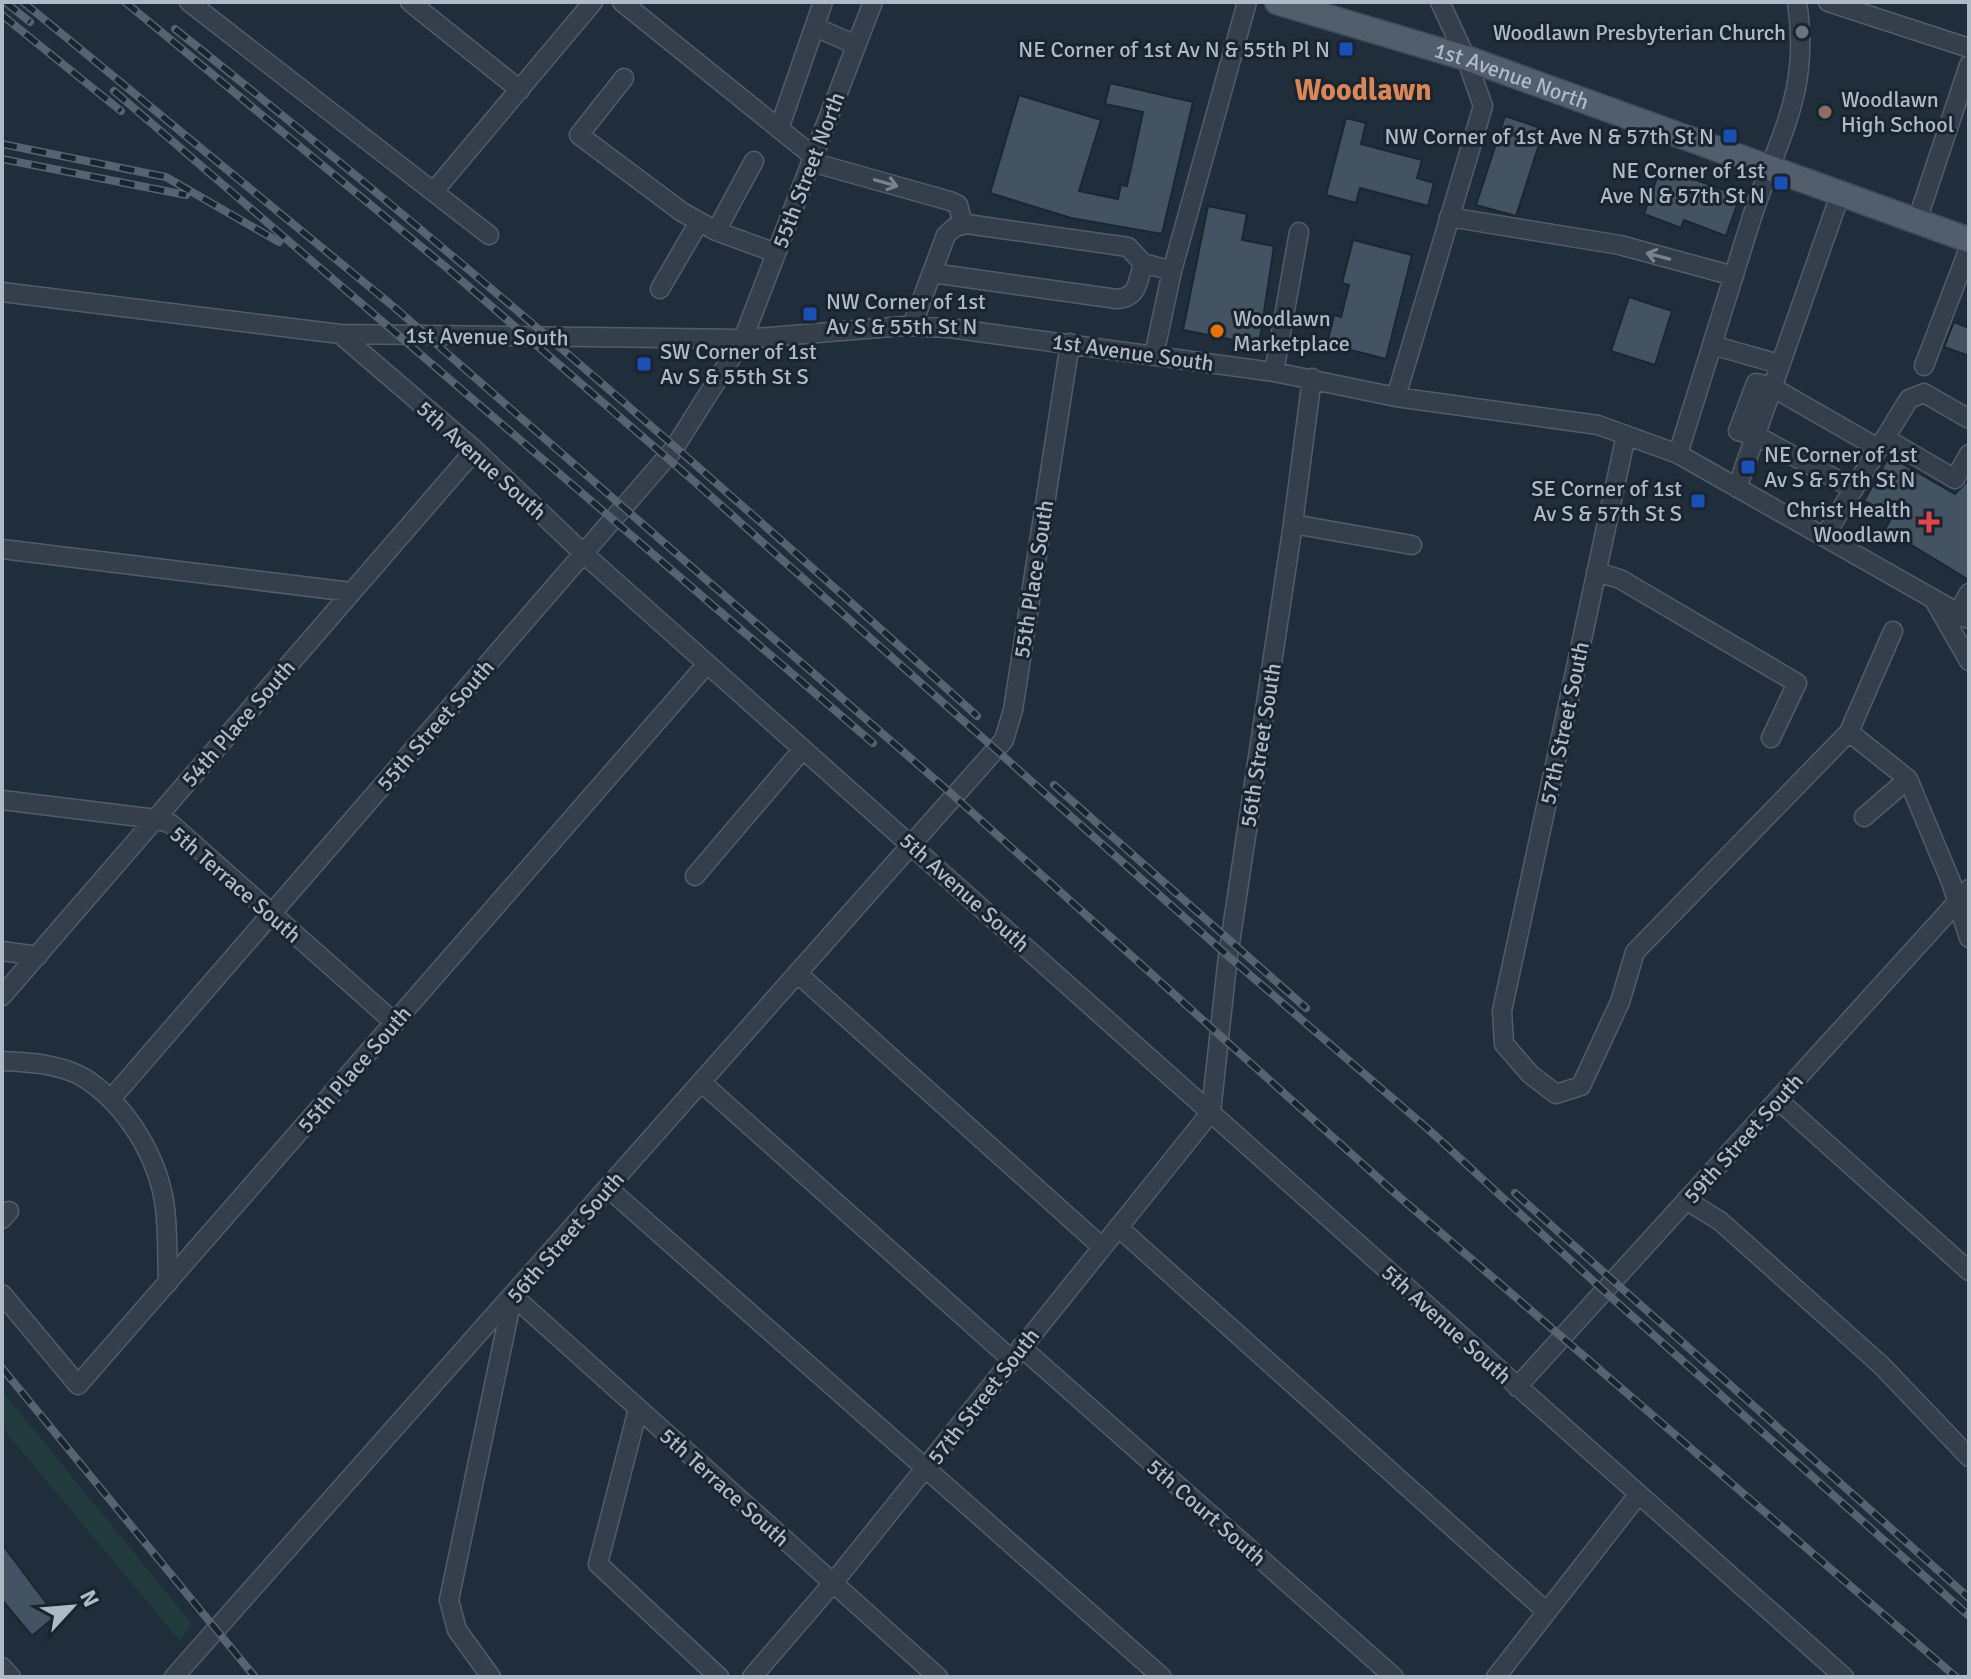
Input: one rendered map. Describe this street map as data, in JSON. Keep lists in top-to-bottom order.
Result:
{
  "streets": {
    "main road": ["1st Avenue North"],
    "street": [
      "55th Street North",
      "1st Avenue South",
      "5th Avenue South",
      "55th Place South",
      "54th Place South",
      "57th Street South",
      "55th Street South",
      "56th Street South",
      "5th Terrace South",
      "59th Street South",
      "5th Court South"
    ]
  },
  "crossings": [
    ["55th Street North", "1st Avenue South"],
    ["55th Street North", "55th Street South"],
    ["1st Avenue South", "5th Avenue South"],
    ["1st Avenue South", "55th Place South"],
    ["1st Avenue South", "57th Street South"],
    ["1st Avenue South", "55th Street South"],
    ["1st Avenue South", "56th Street South"],
    ["5th Avenue South", "55th Place South"],
    ["5th Avenue South", "54th Place South"],
    ["5th Avenue South", "57th Street South"],
    ["5th Avenue South", "55th Street South"],
    ["5th Avenue South", "56th Street South"],
    ["5th Avenue South", "59th Street South"],
    ["55th Place South", "56th Street South"],
    ["55th Place South", "5th Terrace South"],
    ["54th Place South", "5th Terrace South"],
    ["57th Street South", "56th Street South"],
    ["57th Street South", "5th Terrace South"],
    ["57th Street South", "5th Court South"],
    ["55th Street South", "5th Terrace South"],
    ["56th Street South", "5th Terrace South"],
    ["56th Street South", "5th Court South"]
  ],
  "districts": ["Woodlawn"],
  "places": {
    "other": ["Woodlawn Presbyterian Church", "Woodlawn High School", "Woodlawn Marketplace"],
    "transit": [
      "NE Corner of 1st Av N & 55th Pl N",
      "NW Corner of 1st Ave N & 57th St N",
      "NE Corner of 1st Ave N & 57th St N",
      "NW Corner of 1st Av S & 55th St N",
      "SW Corner of 1st Av S & 55th St S",
      "NE Corner of 1st Av S & 57th St N",
      "SE Corner of 1st Av S & 57th St S"
    ],
    "health": ["Christ Health Woodlawn"]
  },
  "north": "top right"
}
